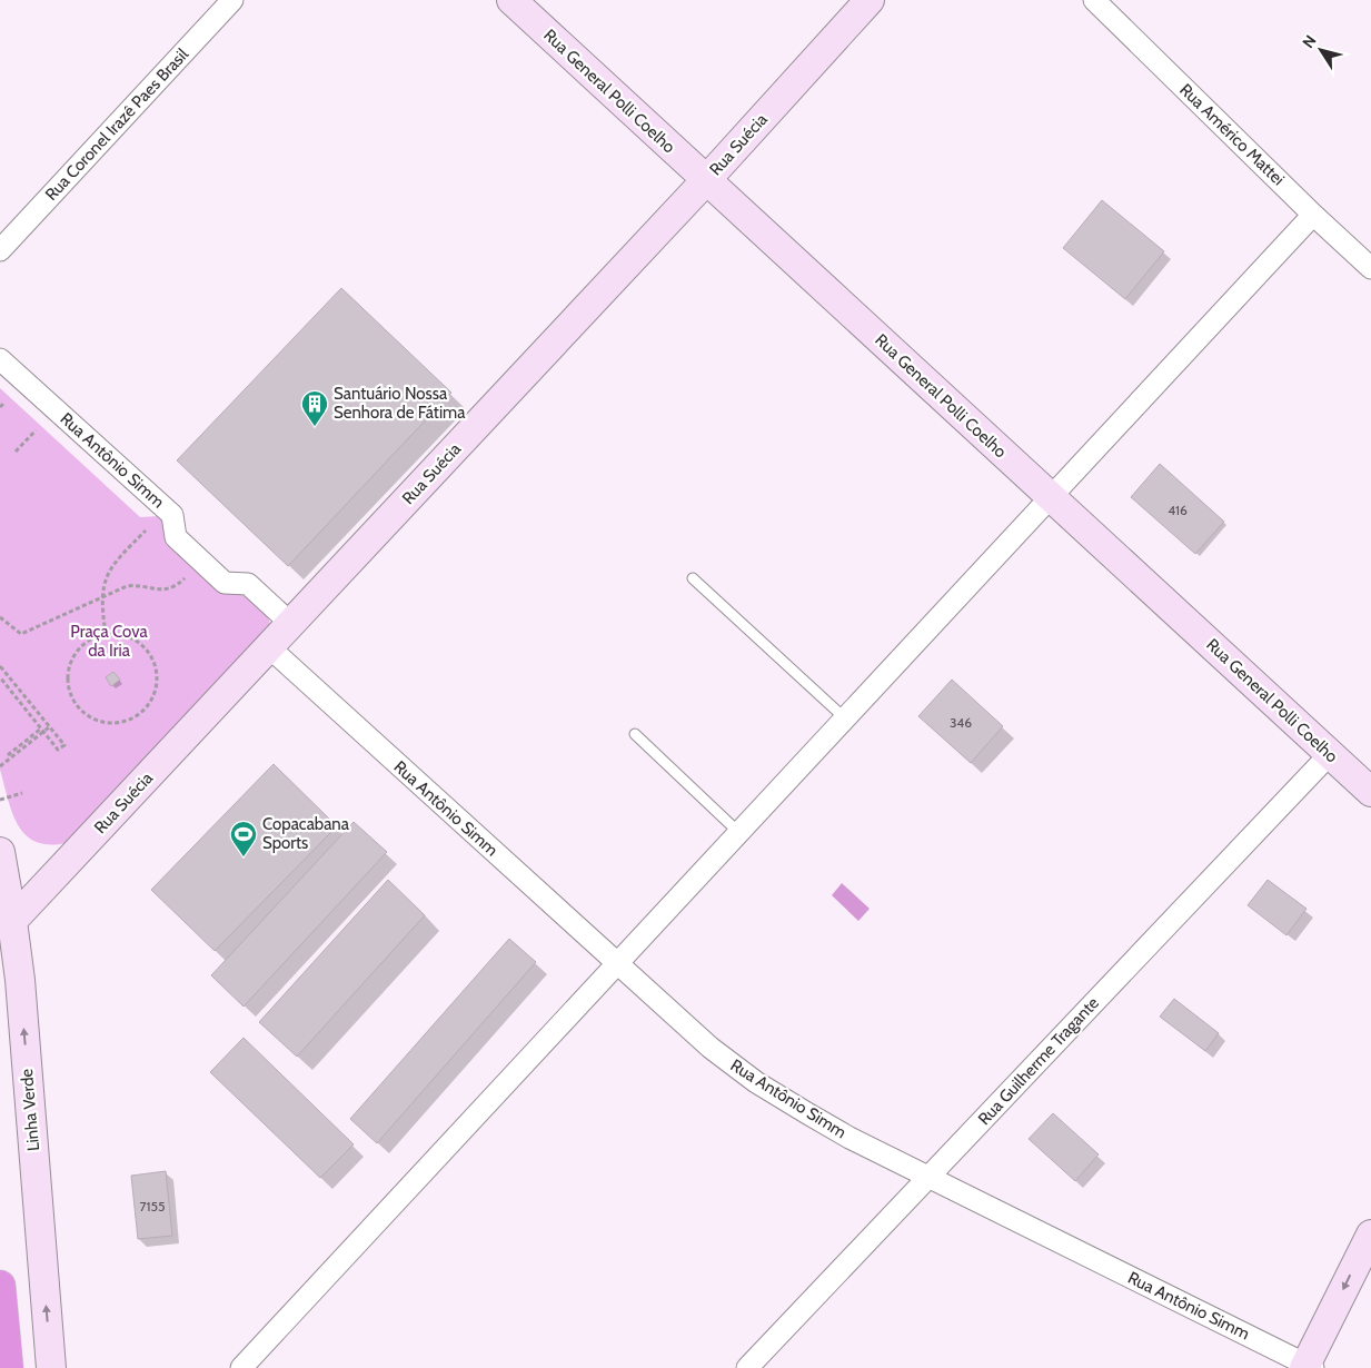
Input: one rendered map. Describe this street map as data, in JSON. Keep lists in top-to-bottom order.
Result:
{
  "streets": {
    "street": [
      "Rua General Polli Coelho",
      "Rua Coronel Irazê Paes Brasil",
      "Rua Américo Mattei",
      "Rua Suécia",
      "Rua Antônio Simm",
      "Rua Guilherme Tragante",
      "Linha Verde"
    ]
  },
  "crossings": [
    ["Rua General Polli Coelho", "Rua Suécia"],
    ["Rua General Polli Coelho", "Rua Guilherme Tragante"],
    ["Rua Suécia", "Rua Antônio Simm"],
    ["Rua Suécia", "Linha Verde"],
    ["Rua Antônio Simm", "Rua Guilherme Tragante"]
  ],
  "one_way": ["Linha Verde"],
  "parks": ["Praça Cova da Iria"],
  "places": {
    "building": ["Santuário Nossa Senhora de Fátima"],
    "sports": ["Copacabana Sports"]
  },
  "house_numbers": ["416", "346", "7155"],
  "north": "top left"
}
